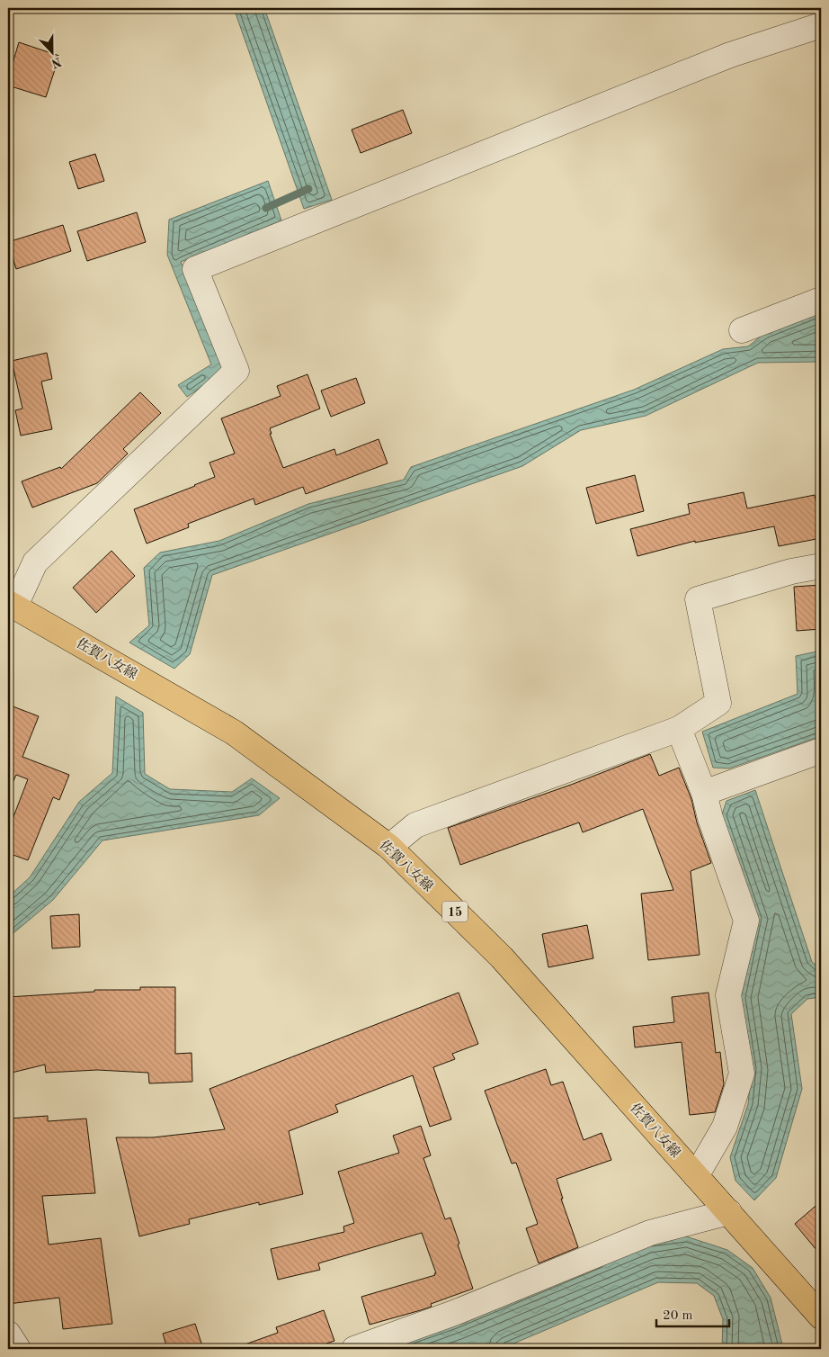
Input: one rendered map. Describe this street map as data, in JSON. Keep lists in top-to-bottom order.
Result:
{
  "streets": {
    "main road": ["佐賀八女線", "15"]
  },
  "scale_bar": "20 m",
  "north": "bottom"
}
